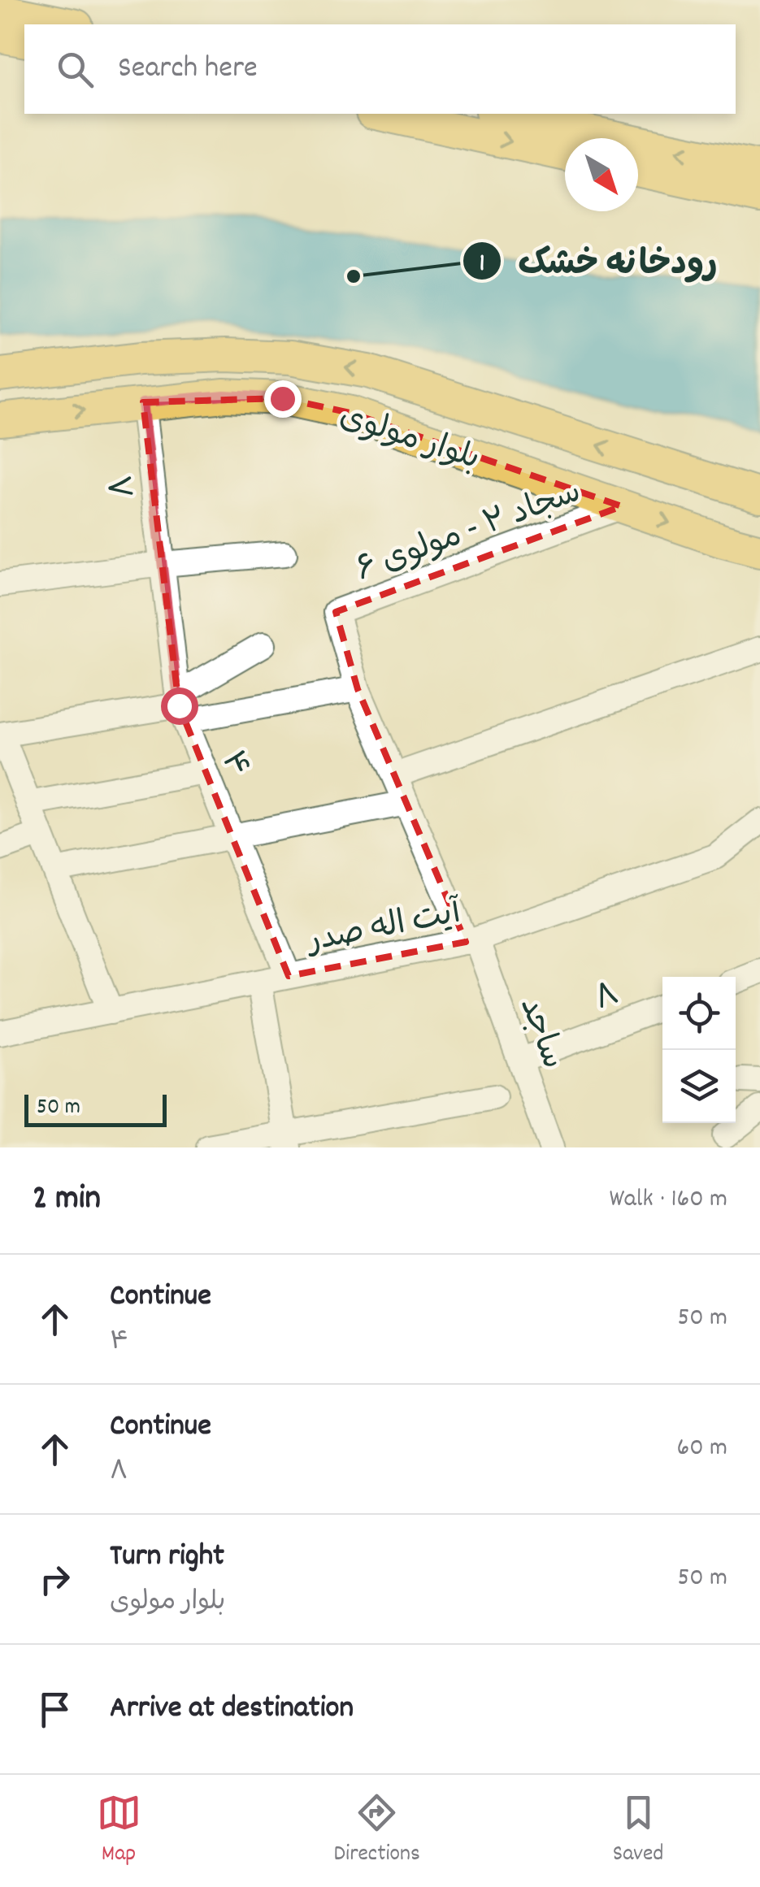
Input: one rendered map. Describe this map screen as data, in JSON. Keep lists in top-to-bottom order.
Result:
{
  "streets": {
    "main road": ["بلوار مولوی"],
    "street": [
      "۸",
      "سجاد ۲ - مولوی ۶",
      "۴",
      "آیت اله صدر",
      "ساجد"
    ]
  },
  "crossings": [
    ["بلوار مولوی", "۸"],
    ["بلوار مولوی", "سجاد ۲ - مولوی ۶"],
    ["۸", "۴"],
    ["۸", "ساجد"],
    ["سجاد ۲ - مولوی ۶", "ساجد"],
    ["۴", "آیت اله صدر"],
    ["آیت اله صدر", "ساجد"]
  ],
  "places": ["رودخانه خشک"],
  "scale_bar": "50 m",
  "north": "bottom right",
  "page": {
    "search": "Search here",
    "scale": "50 m",
    "heading": ["2 min", "Walk · 160 m"],
    "list": [
      ["Continue", "۴", "50 m"],
      ["Continue", "۸", "60 m"],
      ["Turn right", "بلوار مولوی", "50 m"],
      "Arrive at destination"
    ],
    "nav": ["Map", "Directions", "Saved"]
  }
}
